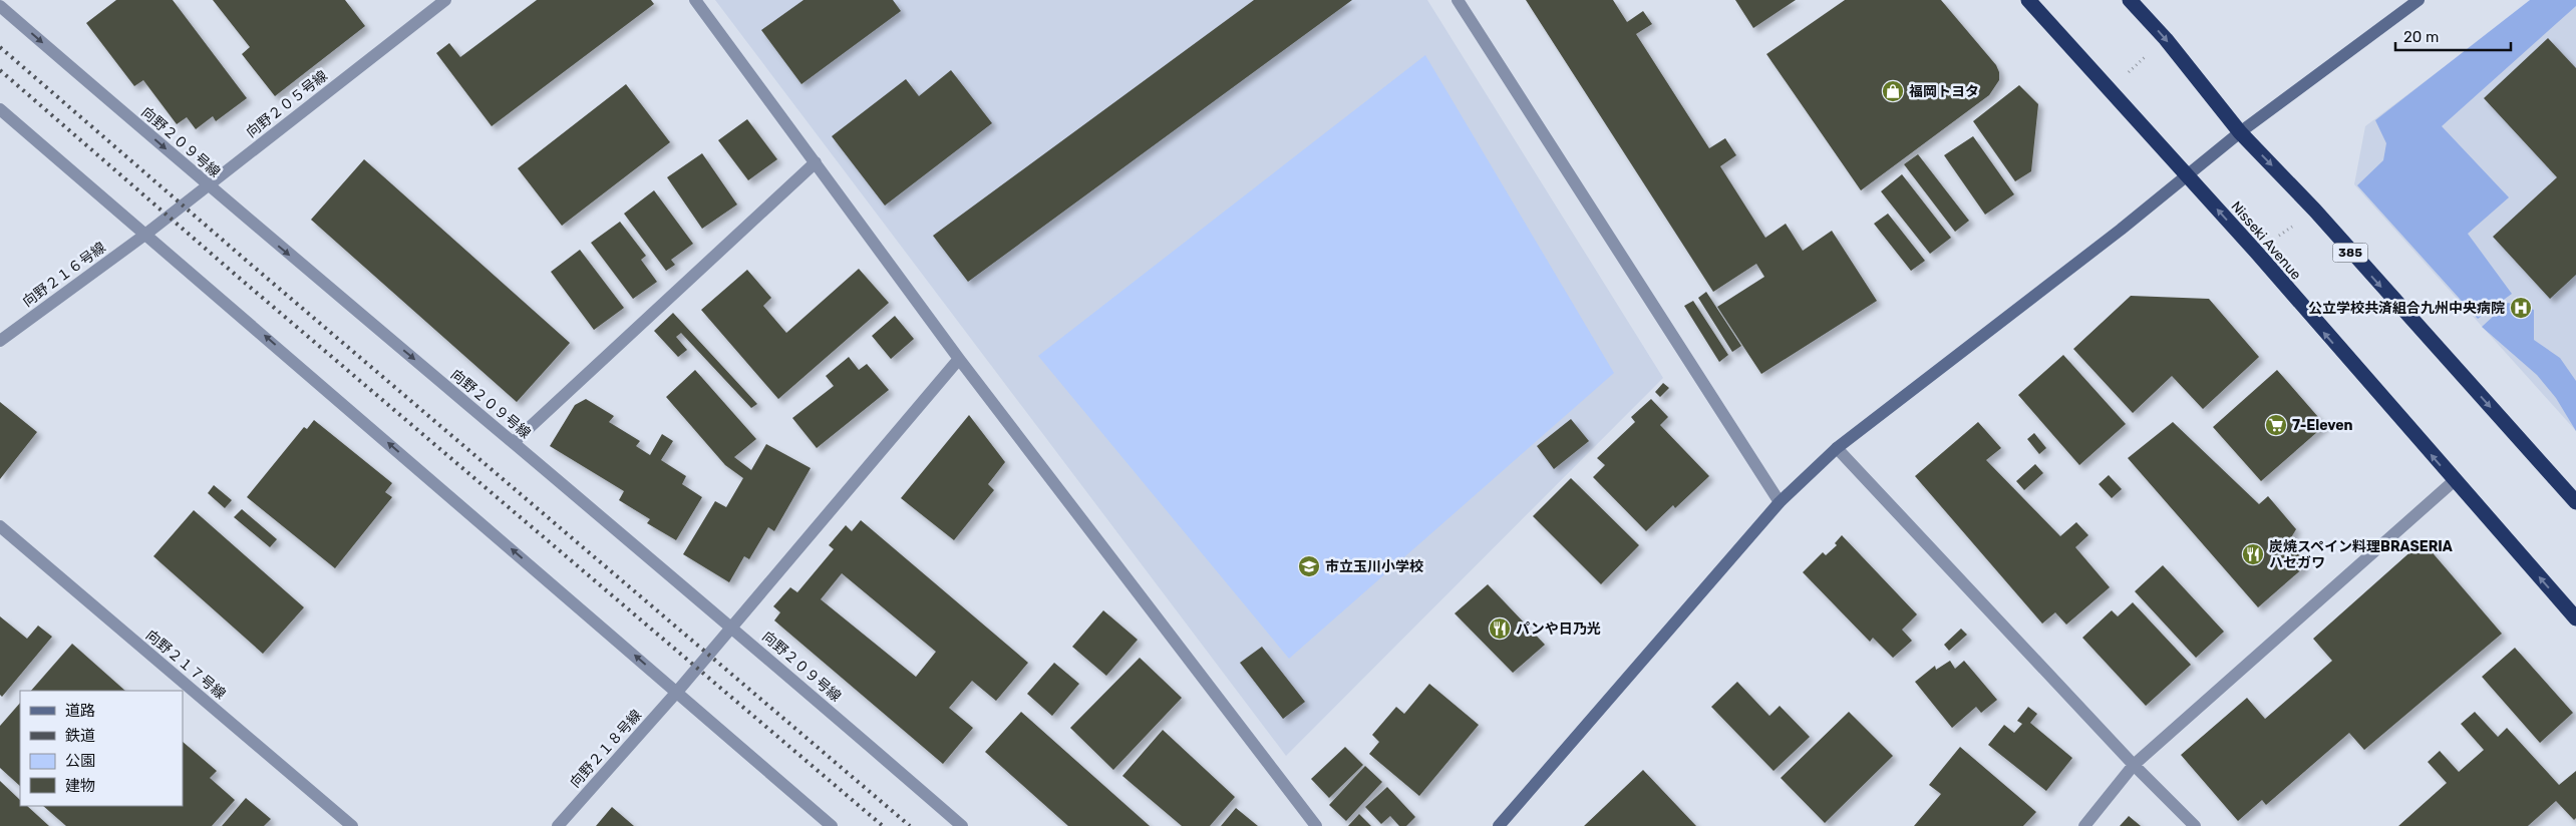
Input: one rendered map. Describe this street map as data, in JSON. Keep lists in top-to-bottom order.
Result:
{
  "streets": {
    "highway": ["Nisseki Avenue", "385"],
    "street": [
      "向野２０５号線",
      "向野２０９号線",
      "向野２１６号線",
      "向野２１７号線",
      "向野２１８号線"
    ]
  },
  "crossings": [
    ["向野２０５号線", "向野２０９号線"],
    ["向野２０５号線", "向野２１６号線"],
    ["向野２０９号線", "向野２１８号線"]
  ],
  "places": {
    "shop": ["福岡トヨタ"],
    "hospital": ["公立学校共済組合九州中央病院"],
    "supermarket": ["7-Eleven"],
    "restaurant": ["炭焼スペイン料理BRASERIA ハセガワ", "パンや日乃光"],
    "school or university": ["市立玉川小学校"]
  },
  "legend": [
    "道路",
    "鉄道",
    "公園",
    "建物"
  ],
  "scale_bar": "20 m"
}
